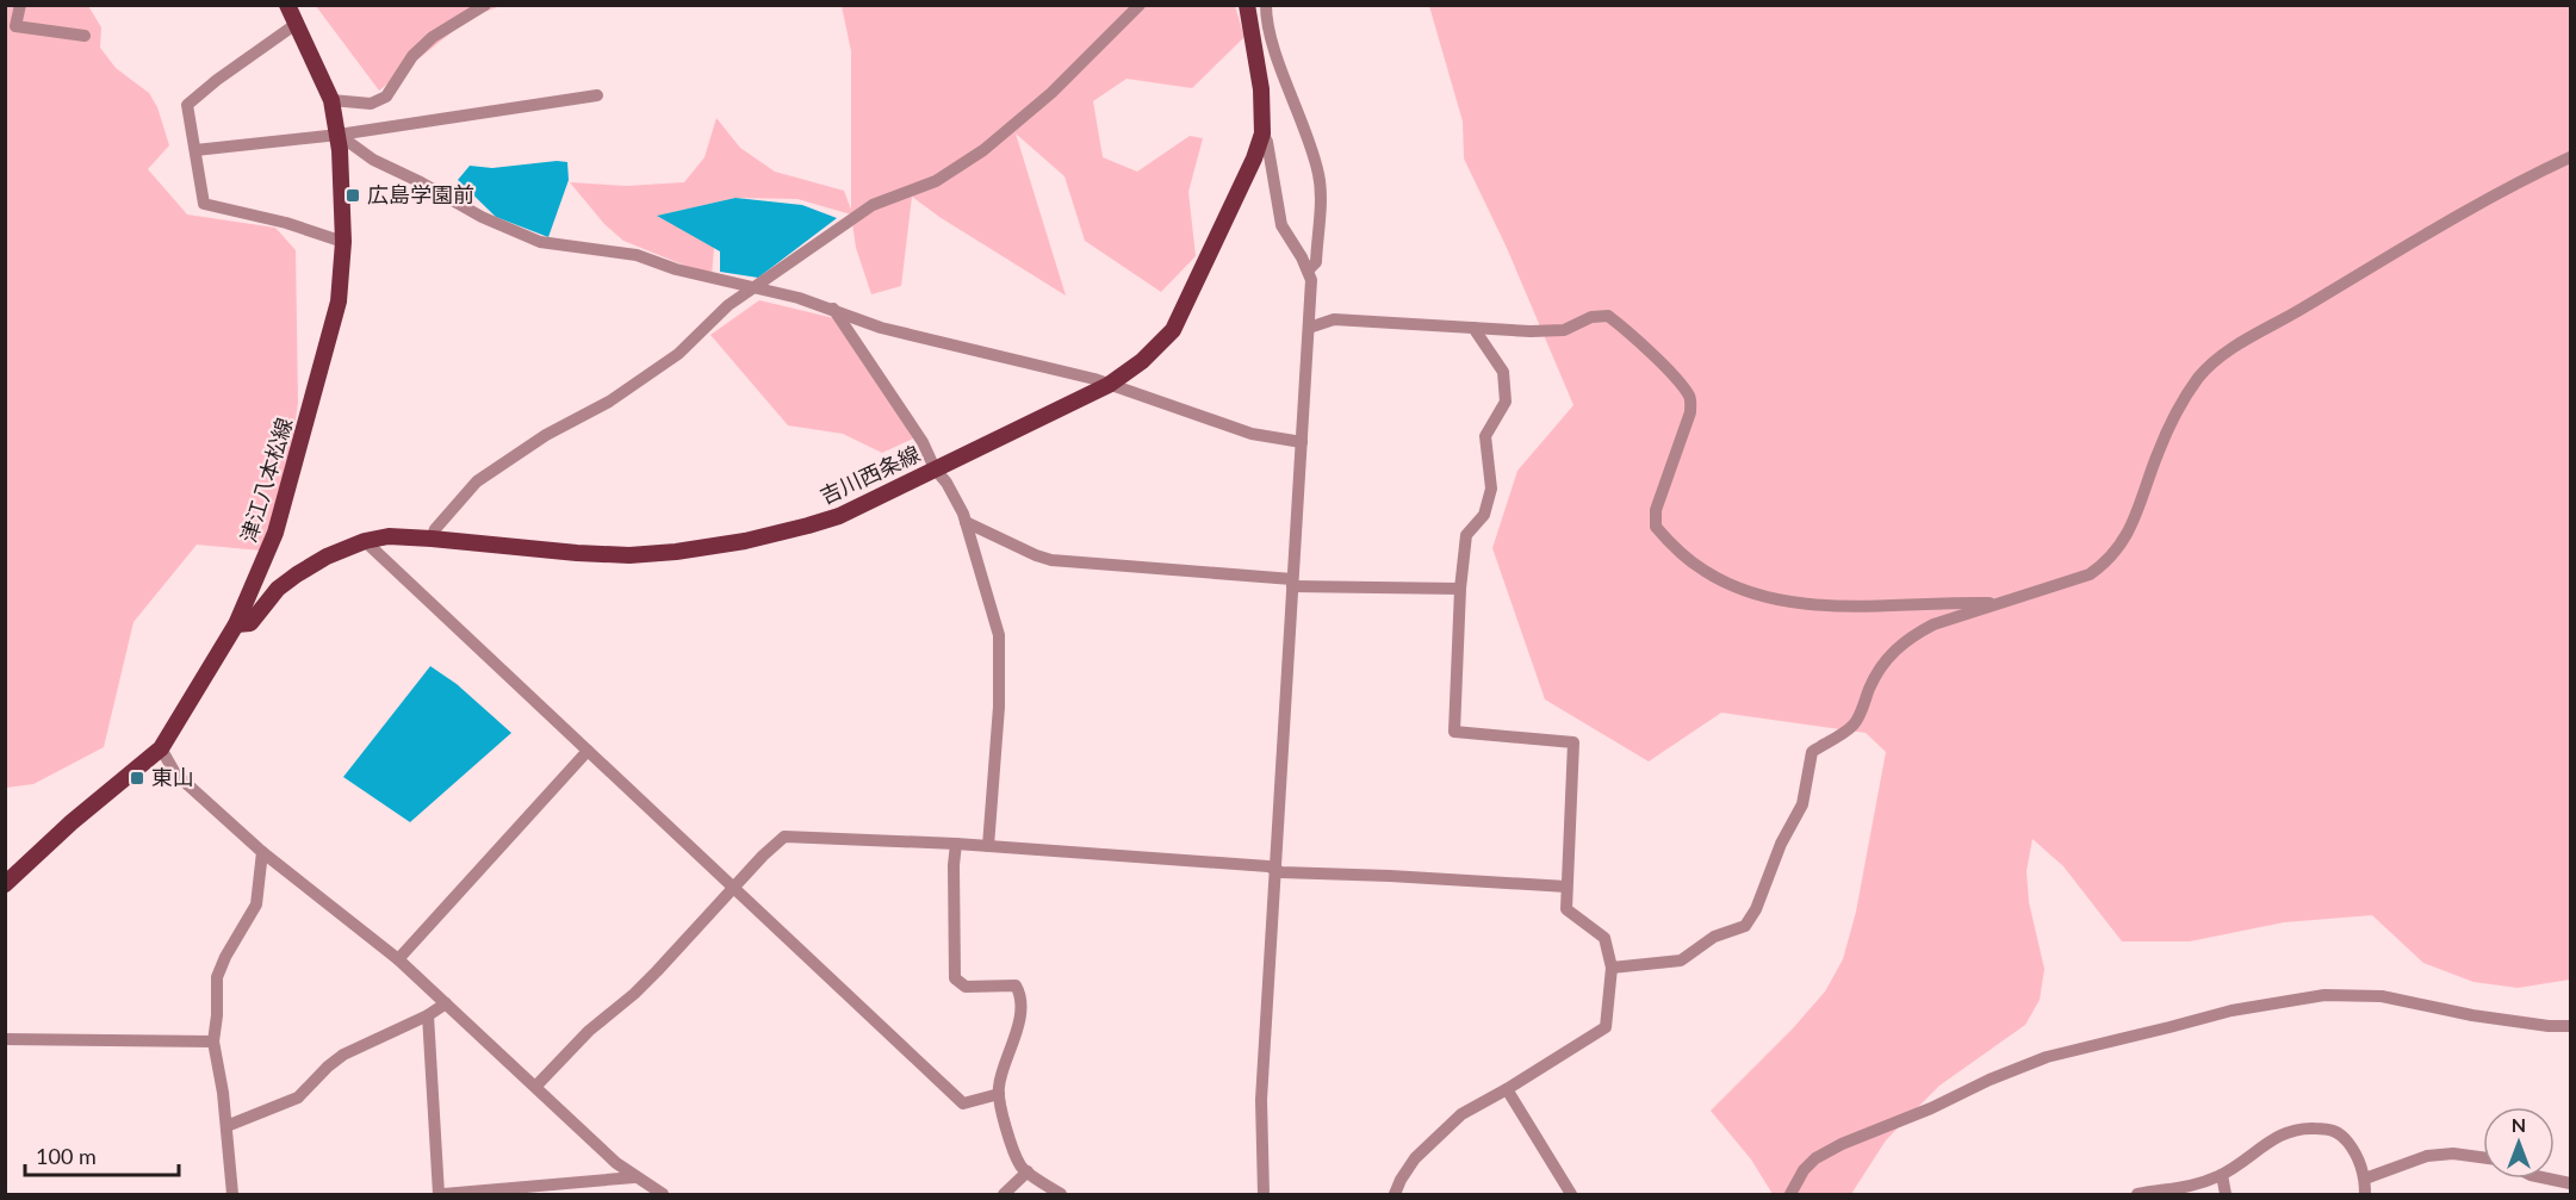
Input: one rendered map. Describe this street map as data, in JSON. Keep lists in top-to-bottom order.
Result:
{
  "streets": {
    "main road": ["吉川西条線", "津江八本松線"]
  },
  "crossings": [
    ["吉川西条線", "津江八本松線"]
  ],
  "places": {
    "transit": ["広島学園前", "東山"]
  },
  "scale_bar": "100 m",
  "north": "top"
}
